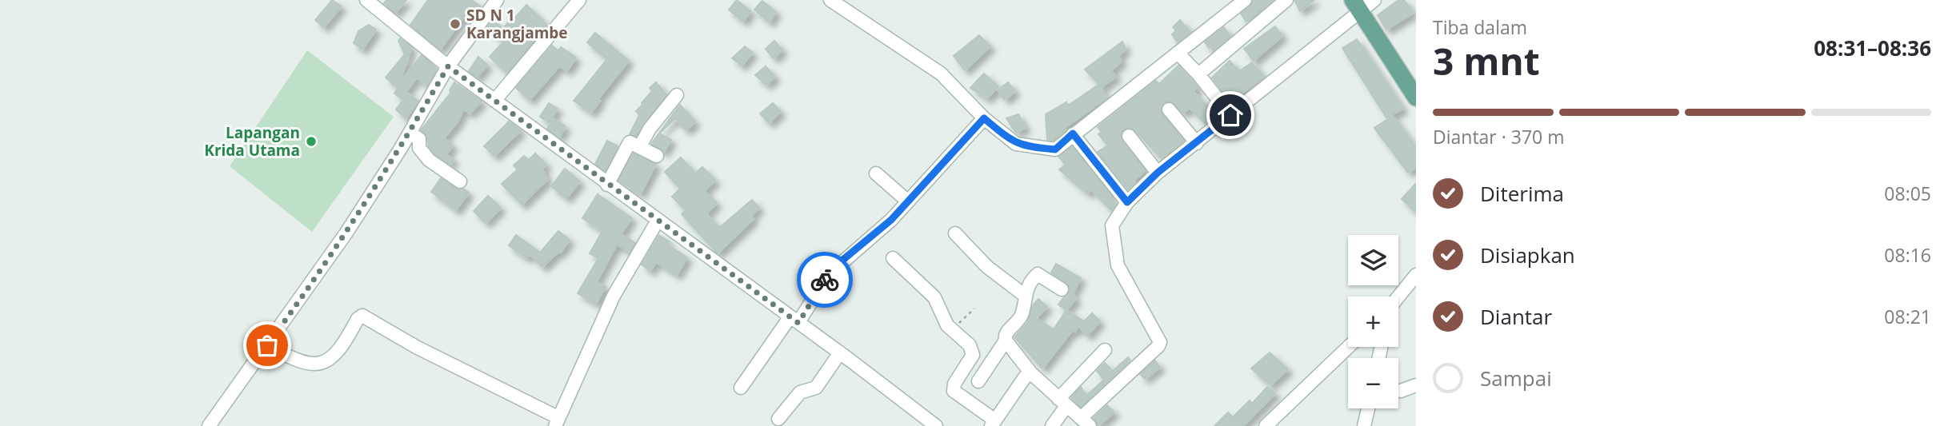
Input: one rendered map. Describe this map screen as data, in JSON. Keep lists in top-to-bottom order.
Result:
{
  "places": ["SD N 1 Karangjambe", "Lapangan Krida Utama"],
  "page": {
    "heading": ["3 mnt", "Tiba dalam", "08:31–08:36"],
    "bar": "Diantar · 370 m",
    "list": [
      ["Diterima", "08:05"],
      ["Disiapkan", "08:16"],
      ["Diantar", "08:21"],
      "Sampai"
    ],
    "map_buttons": ["+", "−"]
  }
}
